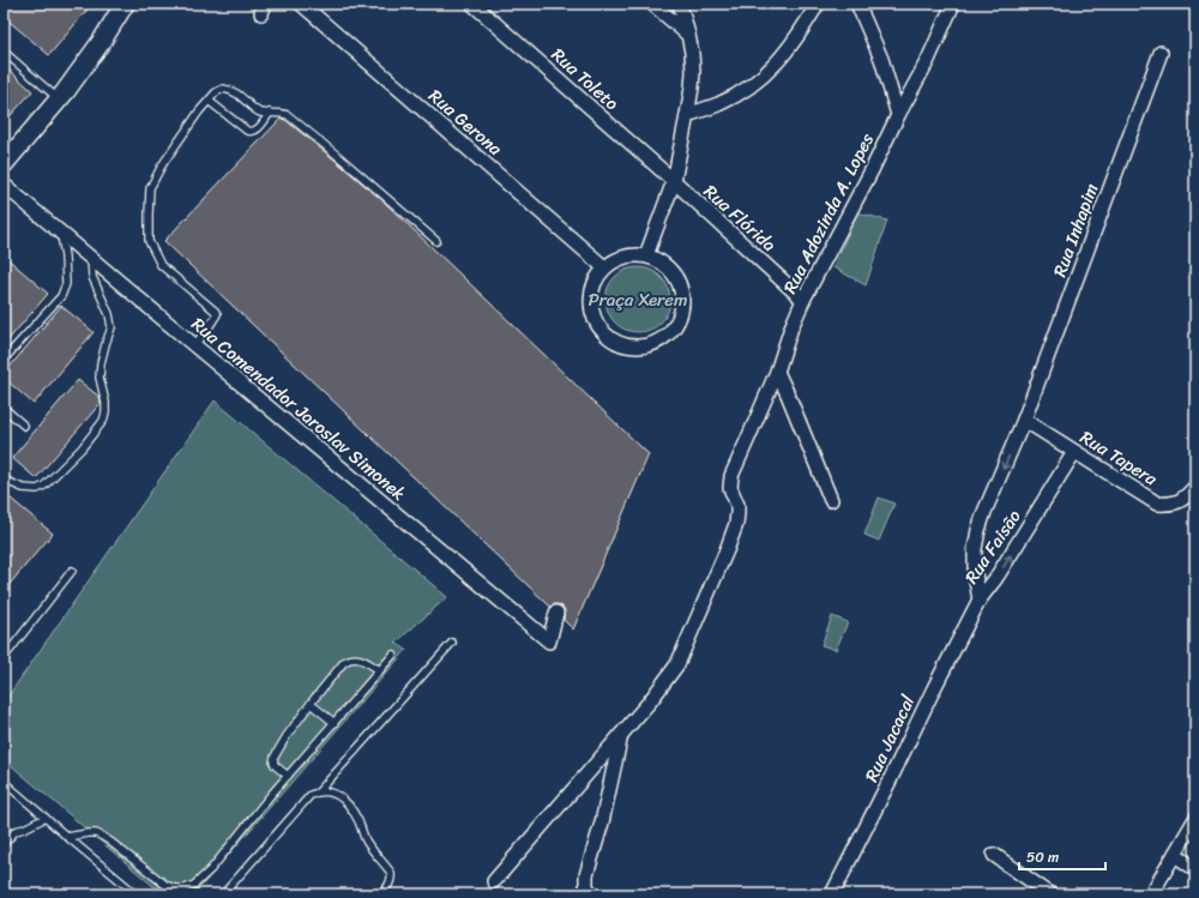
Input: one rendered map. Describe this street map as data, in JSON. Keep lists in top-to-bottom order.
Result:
{
  "streets": {
    "street": [
      "Rua Toleto",
      "Rua Gerona",
      "Rua Adozinda A. Lopes",
      "Rua Flórida",
      "Rua Inhapim",
      "Rua Comendador Jaroslav Simonek",
      "Rua Tapera",
      "Rua Faisão",
      "Rua Jacacal"
    ]
  },
  "crossings": [
    ["Rua Toleto", "Rua Flórida"],
    ["Rua Adozinda A. Lopes", "Rua Flórida"],
    ["Rua Inhapim", "Rua Tapera"],
    ["Rua Inhapim", "Rua Faisão"],
    ["Rua Tapera", "Rua Faisão"],
    ["Rua Faisão", "Rua Jacacal"]
  ],
  "parks": ["Praça Xerem"],
  "scale_bar": "50 m"
}
